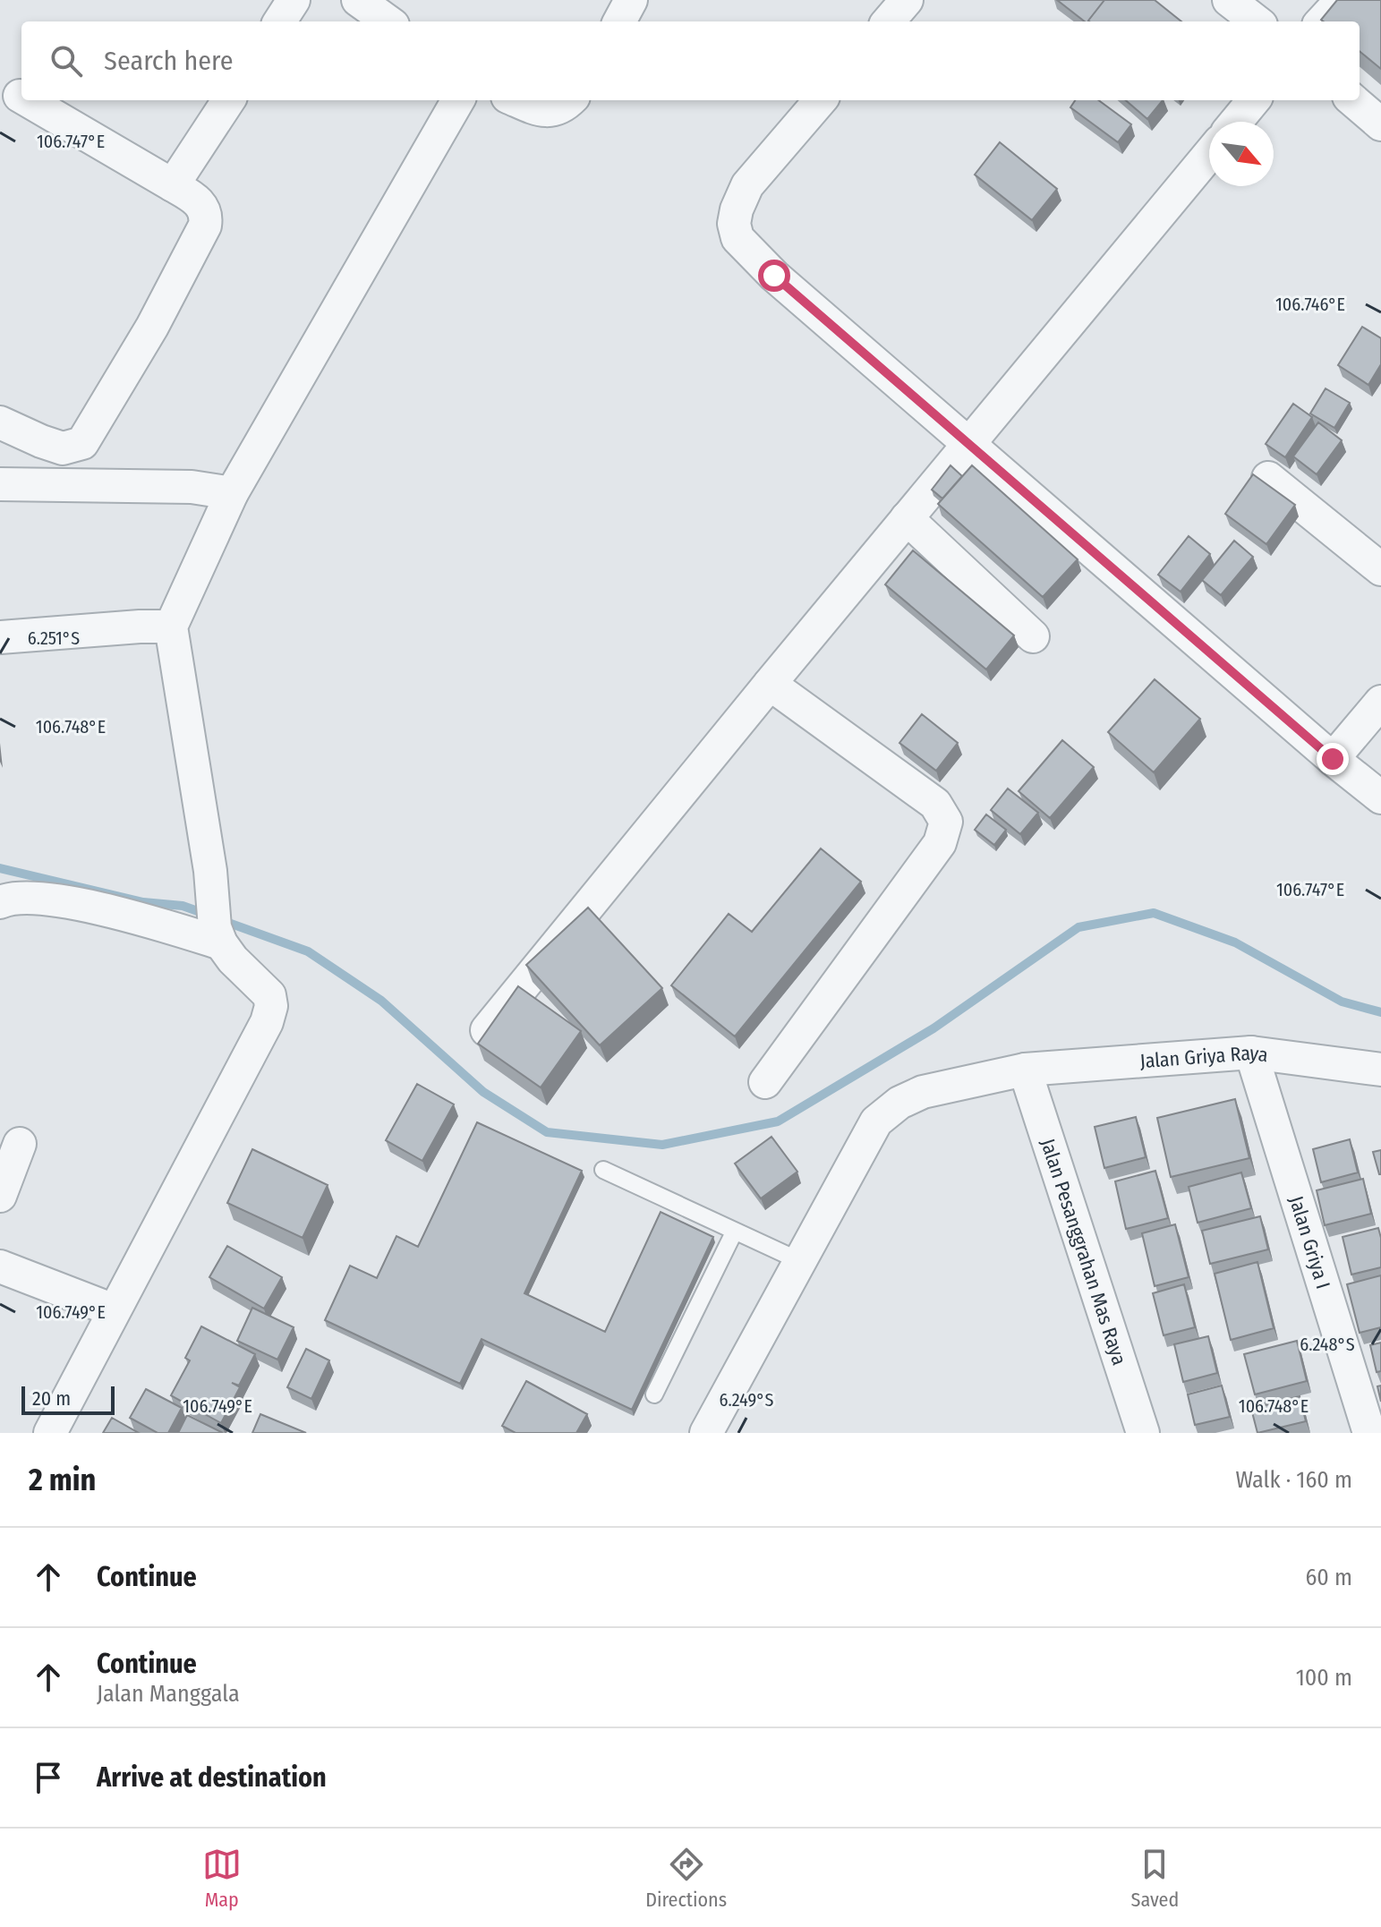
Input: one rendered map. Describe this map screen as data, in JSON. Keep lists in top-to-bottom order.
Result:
{
  "streets": {
    "street": ["Jalan Griya Raya", "Jalan Griya I", "Jalan Pesanggrahan Mas Raya"]
  },
  "crossings": [
    ["Jalan Griya Raya", "Jalan Griya I"],
    ["Jalan Griya Raya", "Jalan Pesanggrahan Mas Raya"]
  ],
  "scale_bar": "20 m",
  "north": "bottom right",
  "page": {
    "search": "Search here",
    "scale": "20 m",
    "heading": ["2 min", "Walk · 160 m"],
    "list": [
      ["Continue", "60 m"],
      ["Continue", "Jalan Manggala", "100 m"],
      "Arrive at destination"
    ],
    "nav": ["Map", "Directions", "Saved"]
  },
  "coordinates": [
    "106.747°E",
    "106.746°E",
    "6.251°S",
    "106.748°E",
    "106.749°E",
    "6.248°S",
    "6.249°S"
  ]
}
